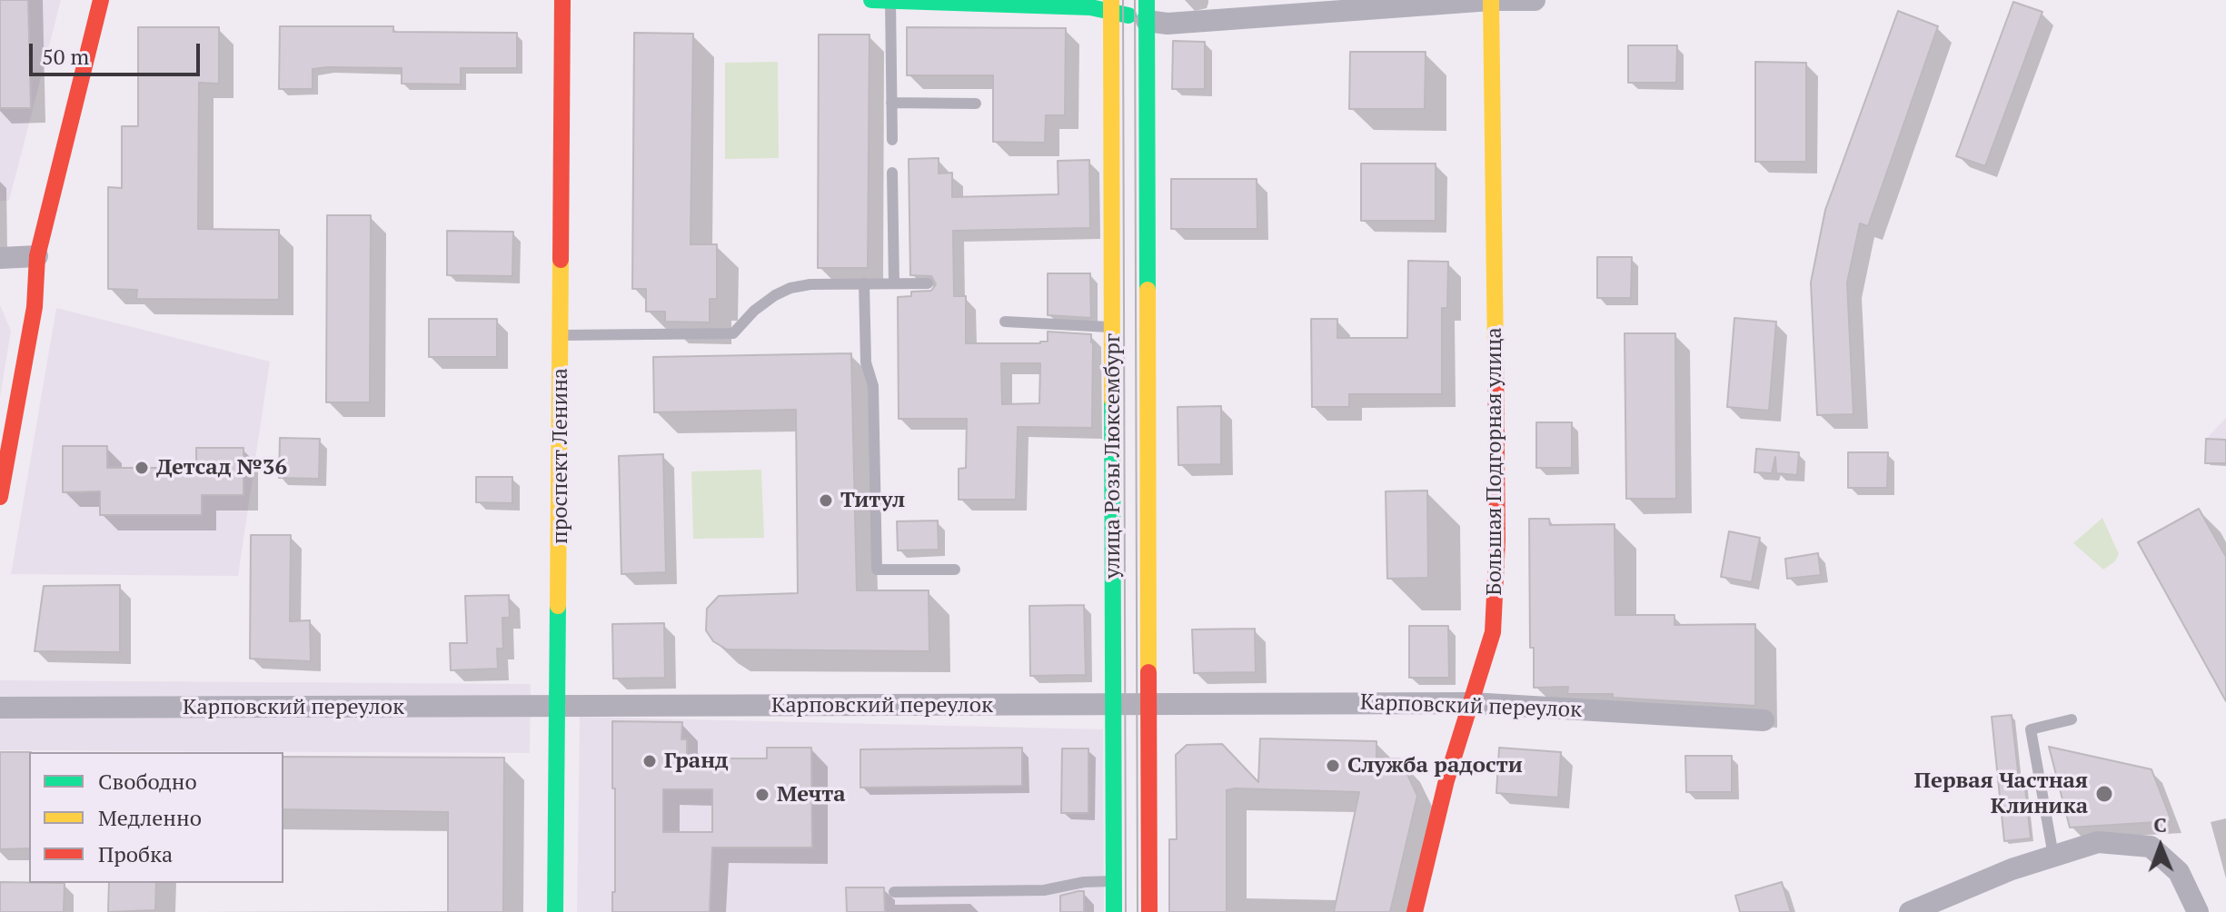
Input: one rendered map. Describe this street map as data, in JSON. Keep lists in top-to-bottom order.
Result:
{
  "streets": {
    "main road": ["проспект Ленина", "улица Розы Люксембург", "Большая Подгорная улица"],
    "street": ["Карповский переулок"]
  },
  "crossings": [
    ["проспект Ленина", "Карповский переулок"],
    ["улица Розы Люксембург", "Карповский переулок"],
    ["Большая Подгорная улица", "Карповский переулок"]
  ],
  "places": [
    "Детсад №36",
    "Титул",
    "Гранд",
    "Служба радости",
    "Первая Частная Клиника",
    "Мечта"
  ],
  "legend": ["Свободно", "Медленно", "Пробка"],
  "scale_bar": "50 m",
  "north": "top"
}
